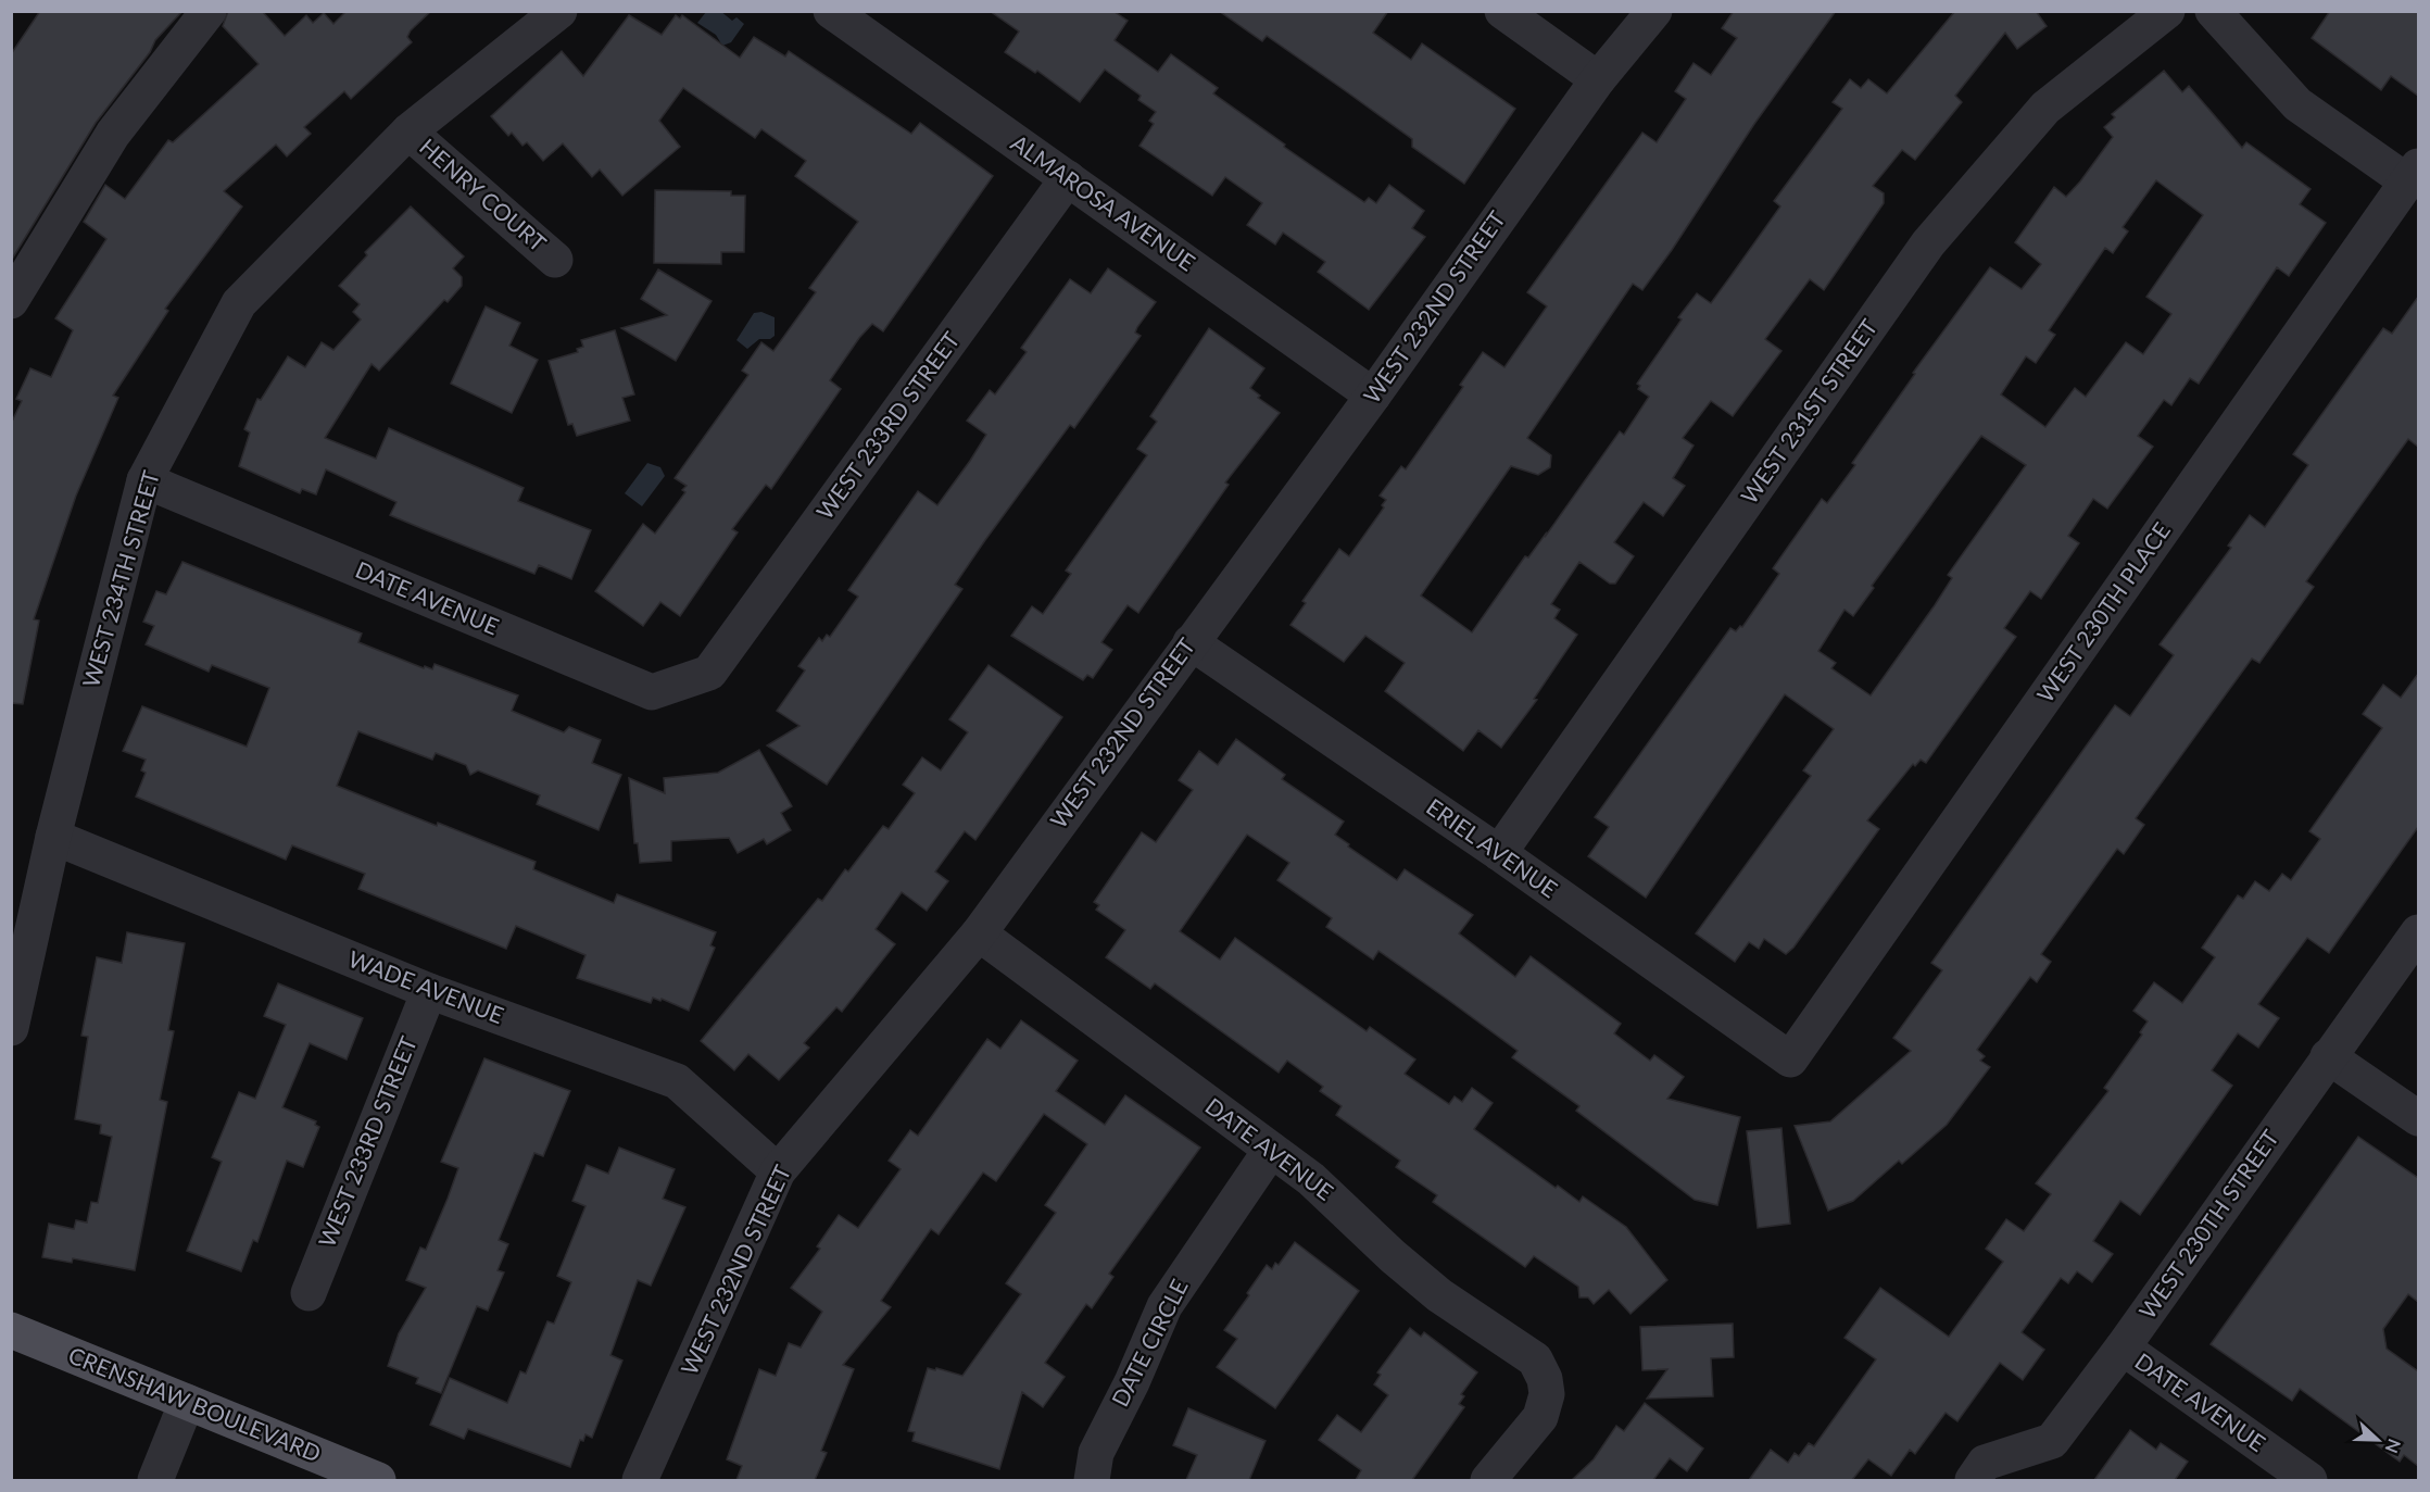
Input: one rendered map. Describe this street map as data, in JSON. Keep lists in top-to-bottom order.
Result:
{
  "streets": {
    "main road": ["CRENSHAW BOULEVARD"],
    "street": [
      "HENRY COURT",
      "ALMAROSA AVENUE",
      "WEST 232ND STREET",
      "WEST 231ST STREET",
      "WEST 233RD STREET",
      "WEST 234TH STREET",
      "DATE AVENUE",
      "WEST 230TH PLACE",
      "ERIEL AVENUE",
      "WADE AVENUE",
      "WEST 230TH STREET",
      "DATE CIRCLE"
    ]
  },
  "crossings": [
    ["HENRY COURT", "WEST 234TH STREET"],
    ["ALMAROSA AVENUE", "WEST 232ND STREET"],
    ["ALMAROSA AVENUE", "WEST 233RD STREET"],
    ["WEST 232ND STREET", "DATE AVENUE"],
    ["WEST 232ND STREET", "ERIEL AVENUE"],
    ["WEST 232ND STREET", "WADE AVENUE"],
    ["WEST 231ST STREET", "ERIEL AVENUE"],
    ["WEST 233RD STREET", "DATE AVENUE"],
    ["WEST 233RD STREET", "WADE AVENUE"],
    ["WEST 234TH STREET", "DATE AVENUE"],
    ["WEST 234TH STREET", "WADE AVENUE"],
    ["DATE AVENUE", "WEST 230TH STREET"],
    ["DATE AVENUE", "DATE CIRCLE"],
    ["WEST 230TH PLACE", "ERIEL AVENUE"]
  ],
  "north": "right"
}
